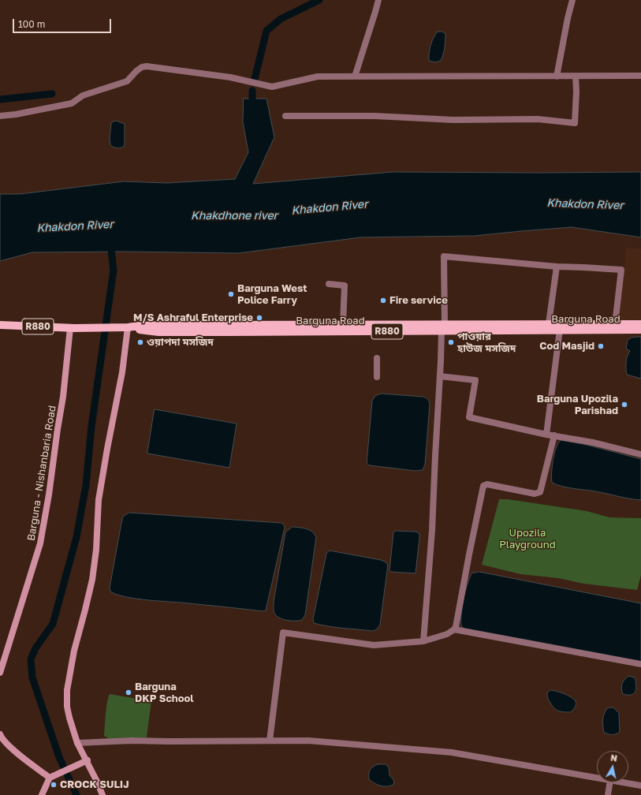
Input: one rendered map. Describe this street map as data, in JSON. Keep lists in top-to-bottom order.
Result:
{
  "streets": {
    "main road": ["Barguna Road", "R880"],
    "street": ["Barguna - Nishanbaria Road"]
  },
  "crossings": [
    ["Barguna Road", "Barguna - Nishanbaria Road"]
  ],
  "water": ["Khakdon River", "Khakdhone river"],
  "parks": ["Upozila Playground"],
  "places": [
    "Barguna West Police Farry",
    "Fire service",
    "M/S Ashraful Enterprise",
    "ওয়াপদা মসজিদ",
    "পাওয়ার হাউজ মসজিদ",
    "Cod Masjid",
    "Barguna Upozila Parishad",
    "Barguna DKP School",
    "CROCK SULIJ"
  ],
  "scale_bar": "100 m",
  "north": "top"
}
